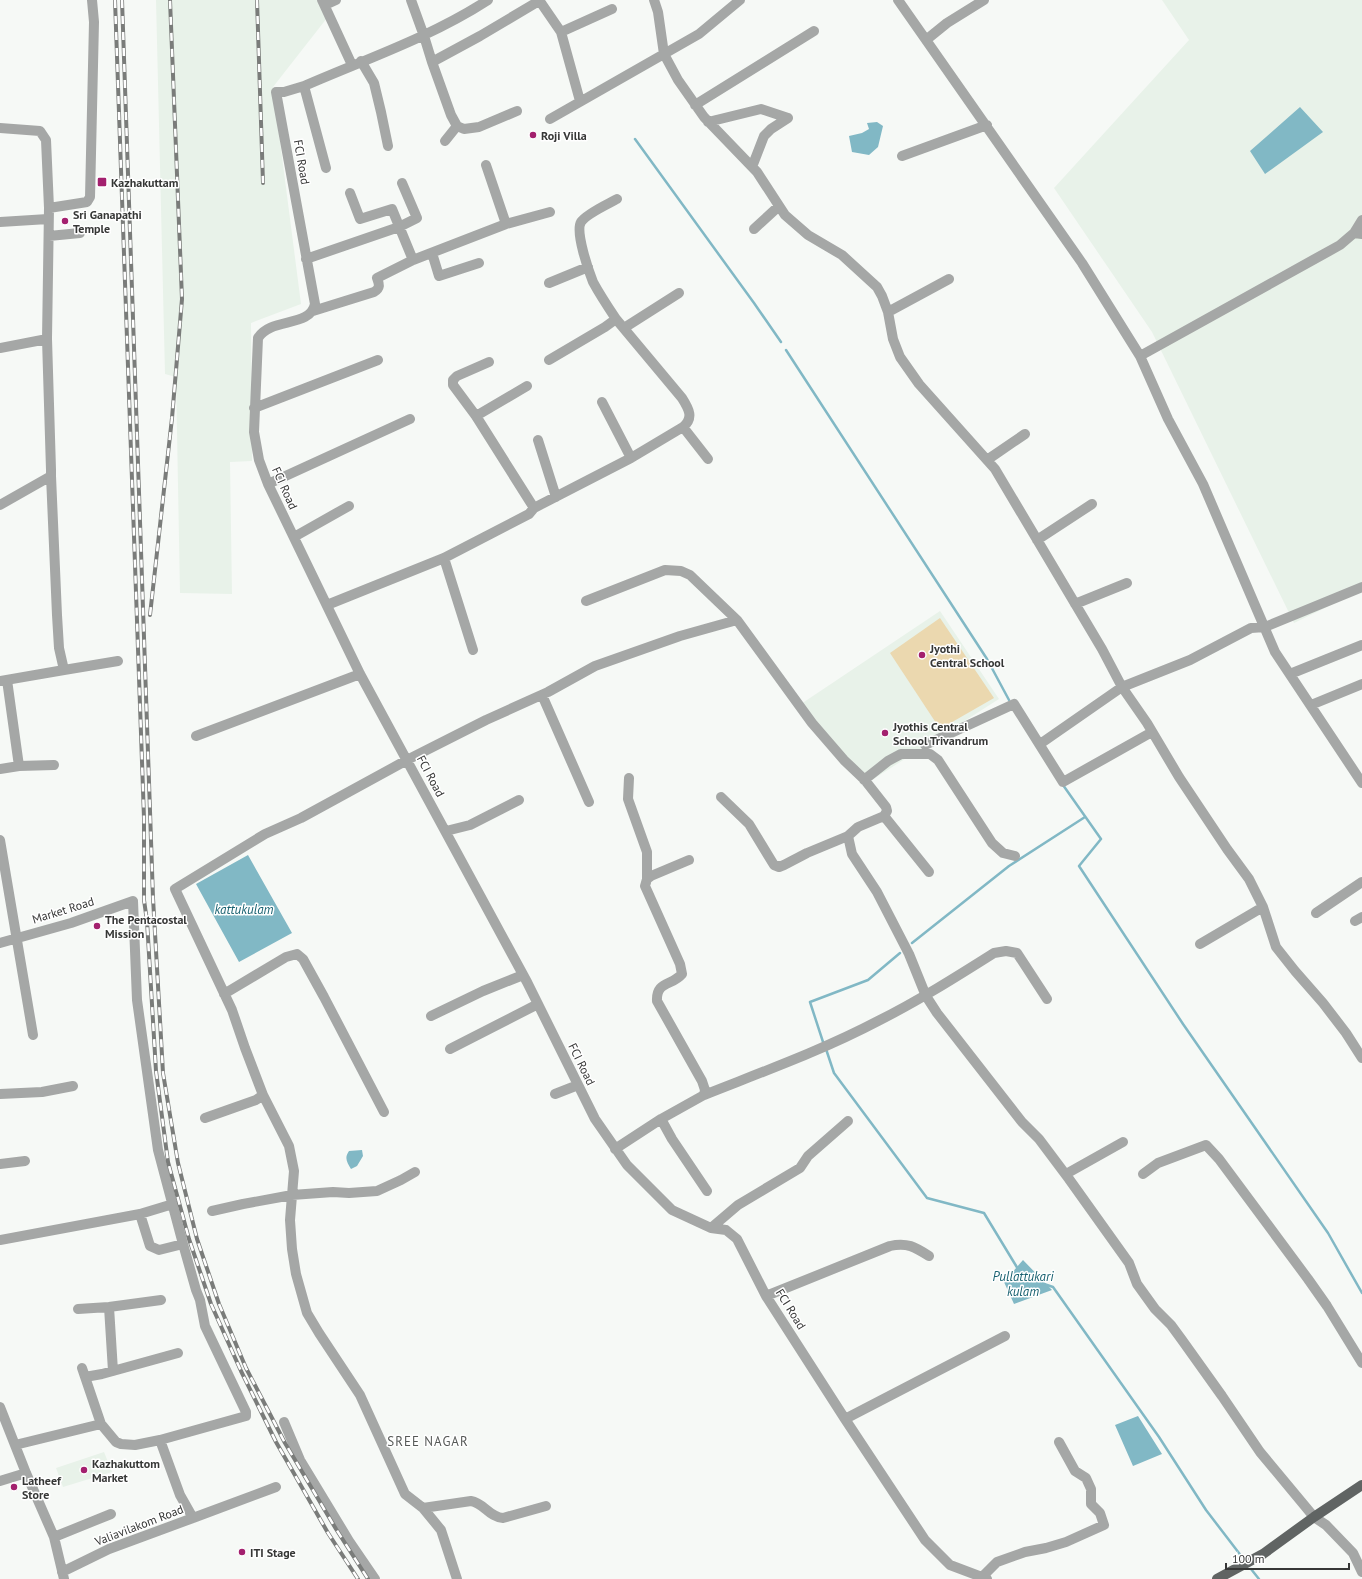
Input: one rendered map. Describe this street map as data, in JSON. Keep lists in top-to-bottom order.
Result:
{
  "streets": {
    "street": ["FCI Road", "Market Road", "Valiavilakom Road"]
  },
  "districts": ["SREE NAGAR"],
  "water": ["kattukulam", "Pullattukari kulam"],
  "places": {
    "other": [
      "Roji Villa",
      "Sri Ganapathi Temple",
      "Jyothi Central School",
      "Jyothis Central School Trivandrum",
      "The Pentacostal Mission",
      "Kazhakuttom Market",
      "Latheef Store",
      "ITI Stage"
    ],
    "transit": ["Kazhakuttam"]
  },
  "scale_bar": "100 m"
}
